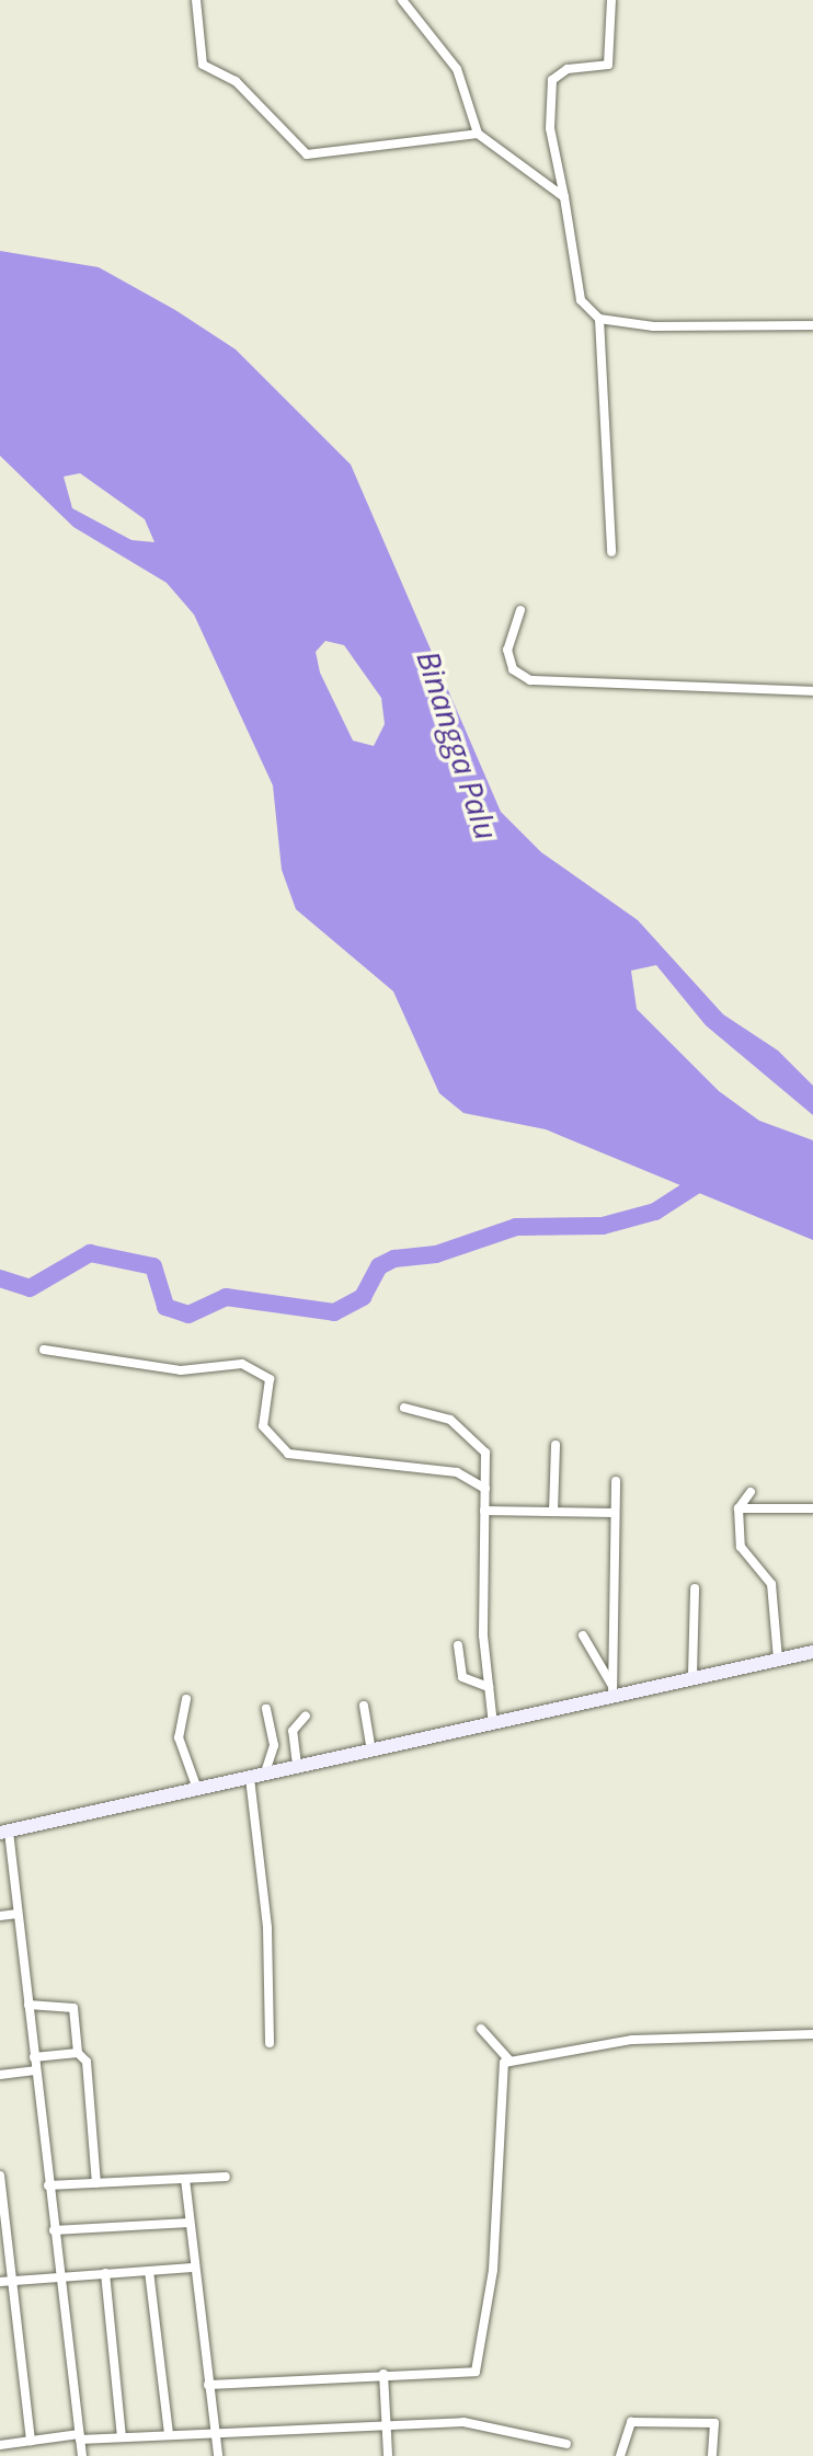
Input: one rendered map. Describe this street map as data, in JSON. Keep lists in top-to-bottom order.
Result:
{
  "water": ["Binangga Palu"]
}
